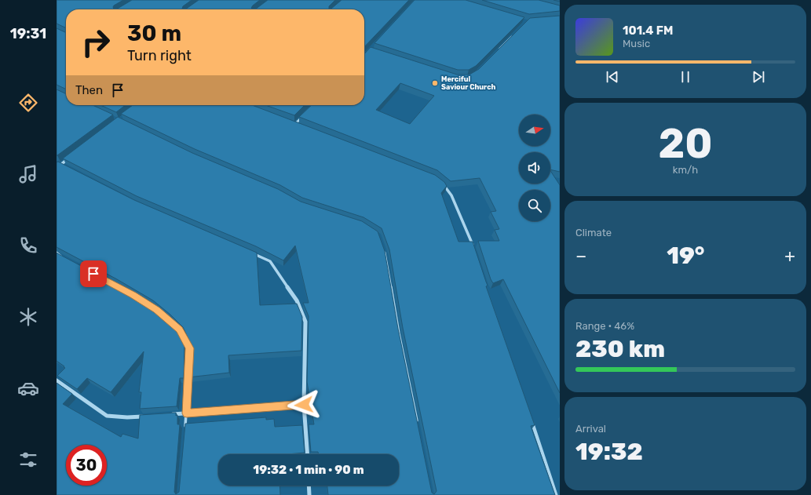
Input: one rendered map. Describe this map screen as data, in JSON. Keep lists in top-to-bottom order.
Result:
{
  "places": ["Merciful Saviour Church"],
  "north": "right",
  "page": {
    "tabs": "19:31",
    "turn": ["30 m", "Turn right"],
    "song": ["101.4 FM", "Music"],
    "then": "Then",
    "tile": [
      ["20", "km/h"],
      "Climate",
      ["Range · 46%", "230 km"],
      ["Arrival", "19:32"]
    ],
    "heat": ["−", "19°", "+"],
    "limit": "30",
    "trip": "19:32 · 1 min · 90 m"
  }
}
